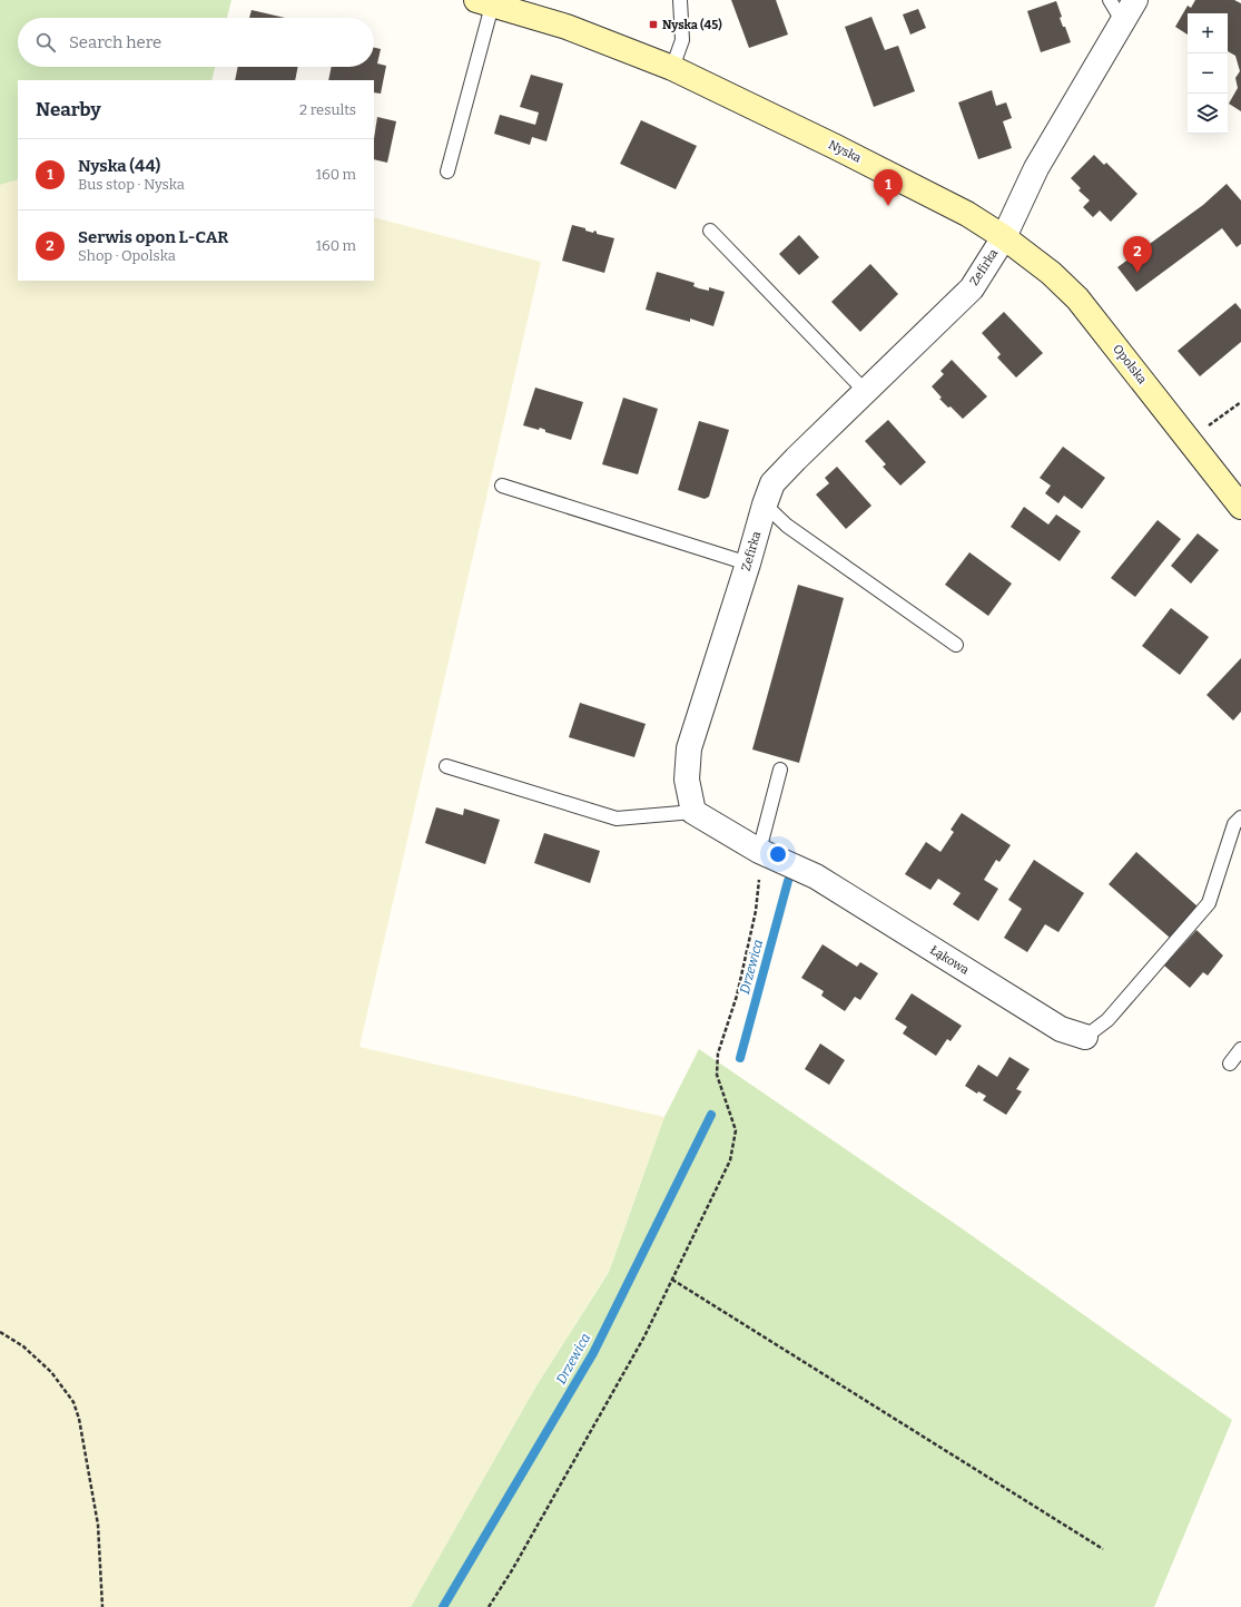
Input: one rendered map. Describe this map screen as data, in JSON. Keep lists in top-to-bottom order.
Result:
{
  "streets": {
    "street": [
      "Nyska",
      "Zefirka",
      "Opolska",
      "Łąkowa"
    ]
  },
  "crossings": [
    ["Nyska", "Zefirka"],
    ["Nyska", "Opolska"],
    ["Zefirka", "Opolska"]
  ],
  "water": ["Drzewica"],
  "places": {
    "transit": ["Nyska (45)"]
  },
  "page": {
    "map_buttons": ["+", "−"],
    "search": "Search here",
    "heading": ["Nearby", "2 results"],
    "list": [
      {
        "mark": "1",
        "name": "Nyska (44)",
        "note": "Bus stop · Nyska",
        "value": "160 m"
      },
      {
        "mark": "2",
        "name": "Serwis opon L-CAR",
        "note": "Shop · Opolska",
        "value": "160 m"
      }
    ],
    "pins": ["1", "2"]
  }
}
